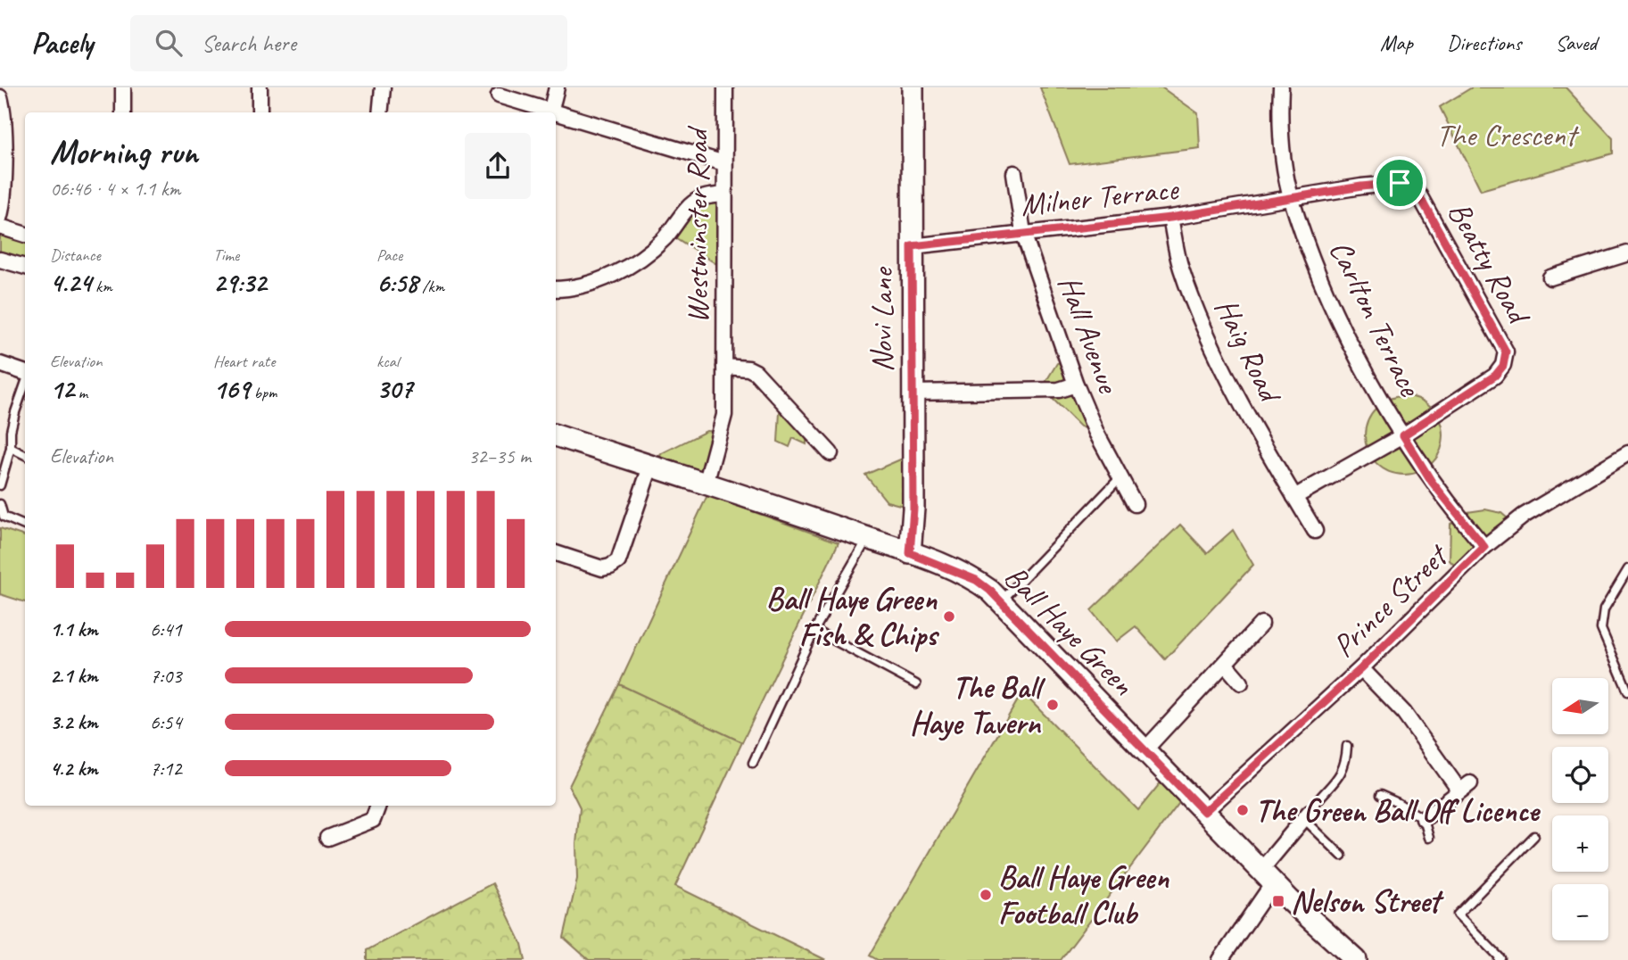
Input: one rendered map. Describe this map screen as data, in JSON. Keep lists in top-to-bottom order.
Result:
{
  "streets": {
    "street": [
      "Milner Terrace",
      "Westminster Road",
      "Beatty Road",
      "Carlton Terrace",
      "Novi Lane",
      "Hall Avenue",
      "Haig Road",
      "Prince Street",
      "Ball Haye Green"
    ]
  },
  "crossings": [
    ["Milner Terrace", "Beatty Road"],
    ["Milner Terrace", "Carlton Terrace"],
    ["Milner Terrace", "Novi Lane"],
    ["Milner Terrace", "Hall Avenue"],
    ["Milner Terrace", "Haig Road"],
    ["Westminster Road", "Ball Haye Green"],
    ["Beatty Road", "Carlton Terrace"],
    ["Carlton Terrace", "Prince Street"],
    ["Novi Lane", "Ball Haye Green"],
    ["Prince Street", "Ball Haye Green"]
  ],
  "parks": ["The Crescent"],
  "places": {
    "other": [
      "Ball Haye Green Fish & Chips",
      "The Ball Haye Tavern",
      "The Green Ball Off Licence",
      "Ball Haye Green Football Club"
    ],
    "transit": ["Nelson Street"]
  },
  "north": "left",
  "page": {
    "header": "Pacely",
    "search": "Search here",
    "nav": ["Map", "Directions", "Saved"],
    "heading": ["Morning run", "06:46 · 4 × 1.1 km"],
    "stats": [
      ["Distance", "4.24 km"],
      ["Time", "29:32"],
      ["Pace", "6:58 /km"],
      ["Elevation", "12 m"],
      ["Heart rate", "169 bpm"],
      ["kcal", "307"]
    ],
    "chart": ["Elevation", "32–35 m"],
    "list": [
      {
        "name": "1.1 km",
        "note": "6:41"
      },
      {
        "name": "2.1 km",
        "note": "7:03"
      },
      {
        "name": "3.2 km",
        "note": "6:54"
      },
      {
        "name": "4.2 km",
        "note": "7:12"
      }
    ],
    "map_buttons": ["+", "−"]
  }
}
